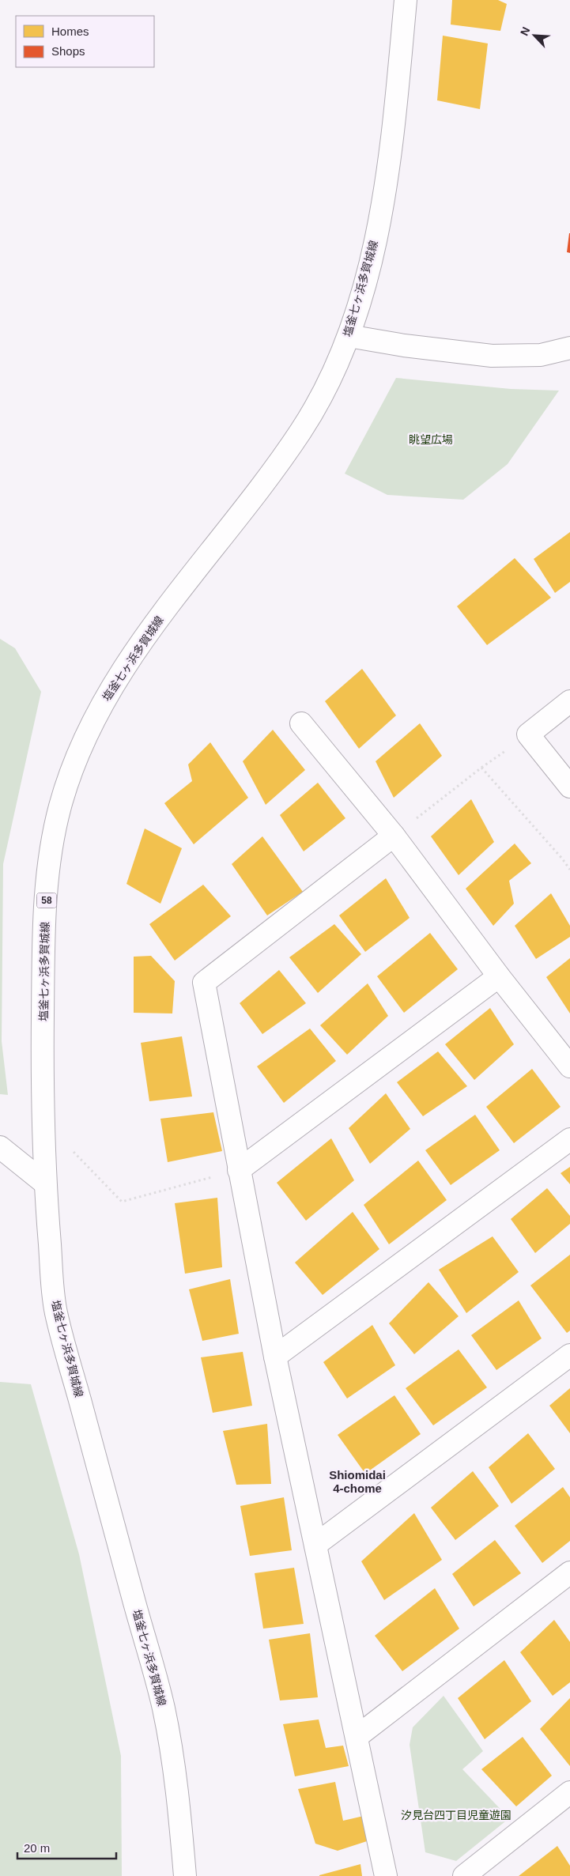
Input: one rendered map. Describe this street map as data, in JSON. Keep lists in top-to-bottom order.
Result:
{
  "streets": {
    "street": ["塩釜七ヶ浜多賀城線", "58"]
  },
  "districts": ["Shiomidai 4-chome"],
  "parks": ["眺望広場", "汐見台四丁目児童遊園"],
  "legend": ["Homes", "Shops"],
  "scale_bar": "20 m",
  "north": "top left"
}
